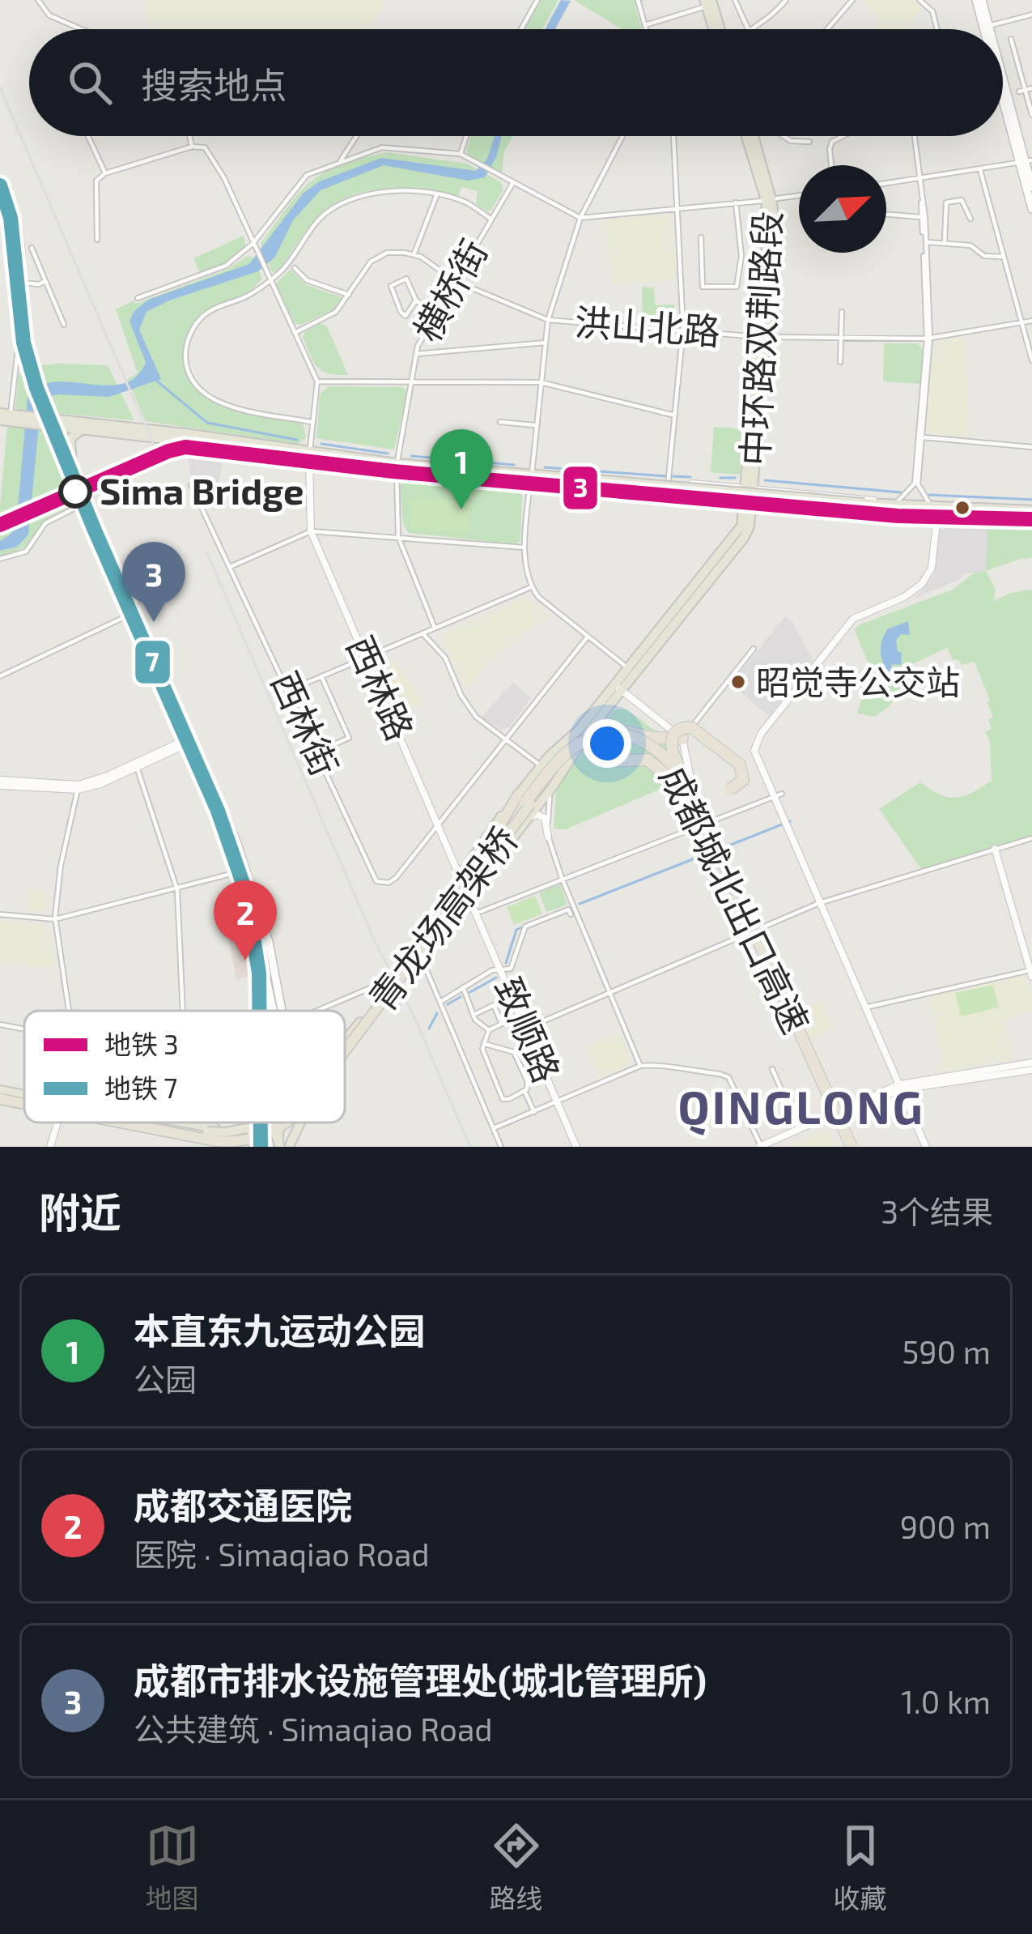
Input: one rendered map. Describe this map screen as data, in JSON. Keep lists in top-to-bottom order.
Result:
{
  "streets": {
    "highway": ["成都城北出口高速", "青龙场高架桥"],
    "main road": ["中环路双荆路段"],
    "street": [
      "横桥街",
      "洪山北路",
      "西林路",
      "西林街",
      "致顺路"
    ]
  },
  "crossings": [
    ["横桥街", "洪山北路"],
    ["洪山北路", "中环路双荆路段"],
    ["西林路", "西林街"],
    ["西林路", "青龙场高架桥"],
    ["西林路", "致顺路"],
    ["成都城北出口高速", "青龙场高架桥"]
  ],
  "districts": ["QINGLONG"],
  "places": ["Sima Bridge", "昭觉寺公交站"],
  "lines": ["metro line 7", "metro line 3"],
  "legend": ["地铁 3", "地铁 7"],
  "north": "top right",
  "page": {
    "search": "搜索地点",
    "pins": ["1", "3", "2"],
    "heading": ["附近", "3个结果"],
    "list": [
      {
        "mark": "1",
        "name": "本直东九运动公园",
        "note": "公园",
        "value": "590 m"
      },
      {
        "mark": "2",
        "name": "成都交通医院",
        "note": "医院 · Simaqiao Road",
        "value": "900 m"
      },
      {
        "mark": "3",
        "name": "成都市排水设施管理处(城北管理所)",
        "note": "公共建筑 · Simaqiao Road",
        "value": "1.0 km"
      }
    ],
    "nav": ["地图", "路线", "收藏"]
  }
}
